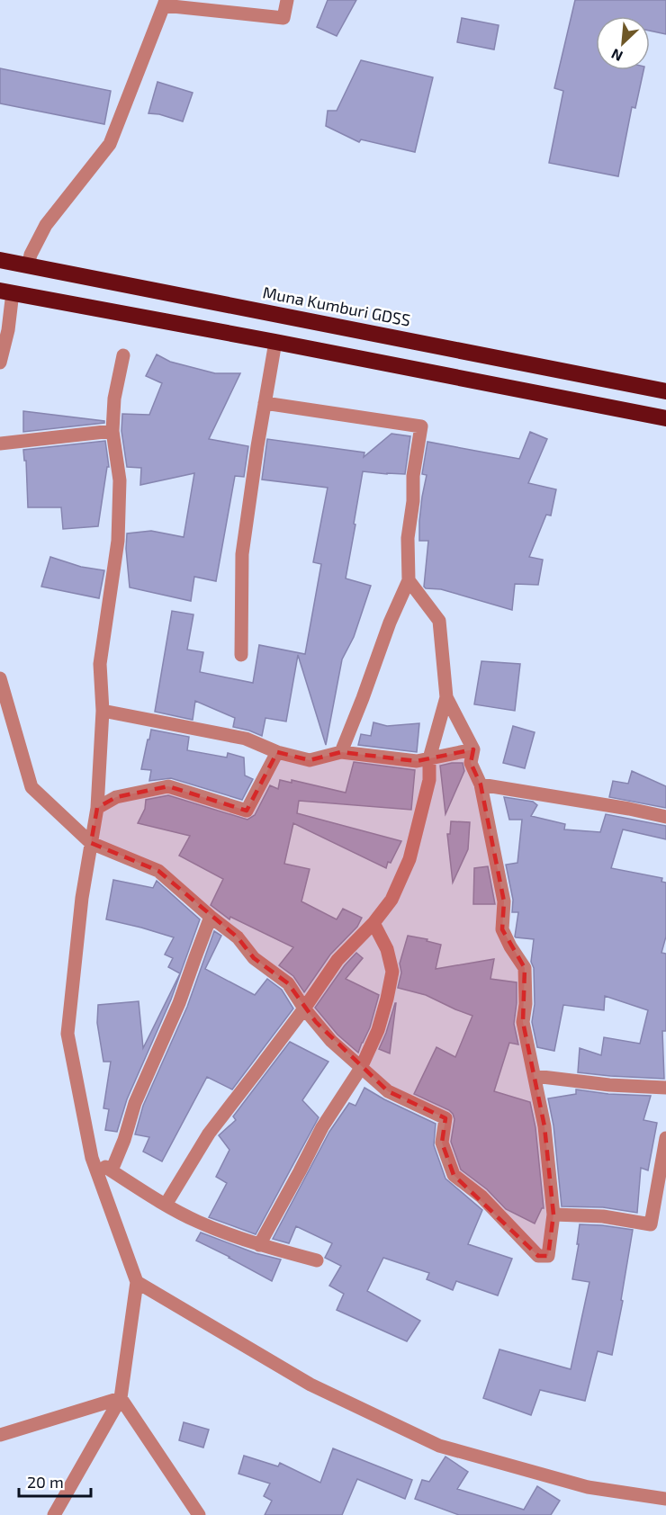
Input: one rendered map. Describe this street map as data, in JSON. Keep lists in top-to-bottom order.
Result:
{
  "streets": {
    "highway": ["Muna Kumburi GDSS"]
  },
  "scale_bar": "20 m",
  "north": "bottom left"
}
